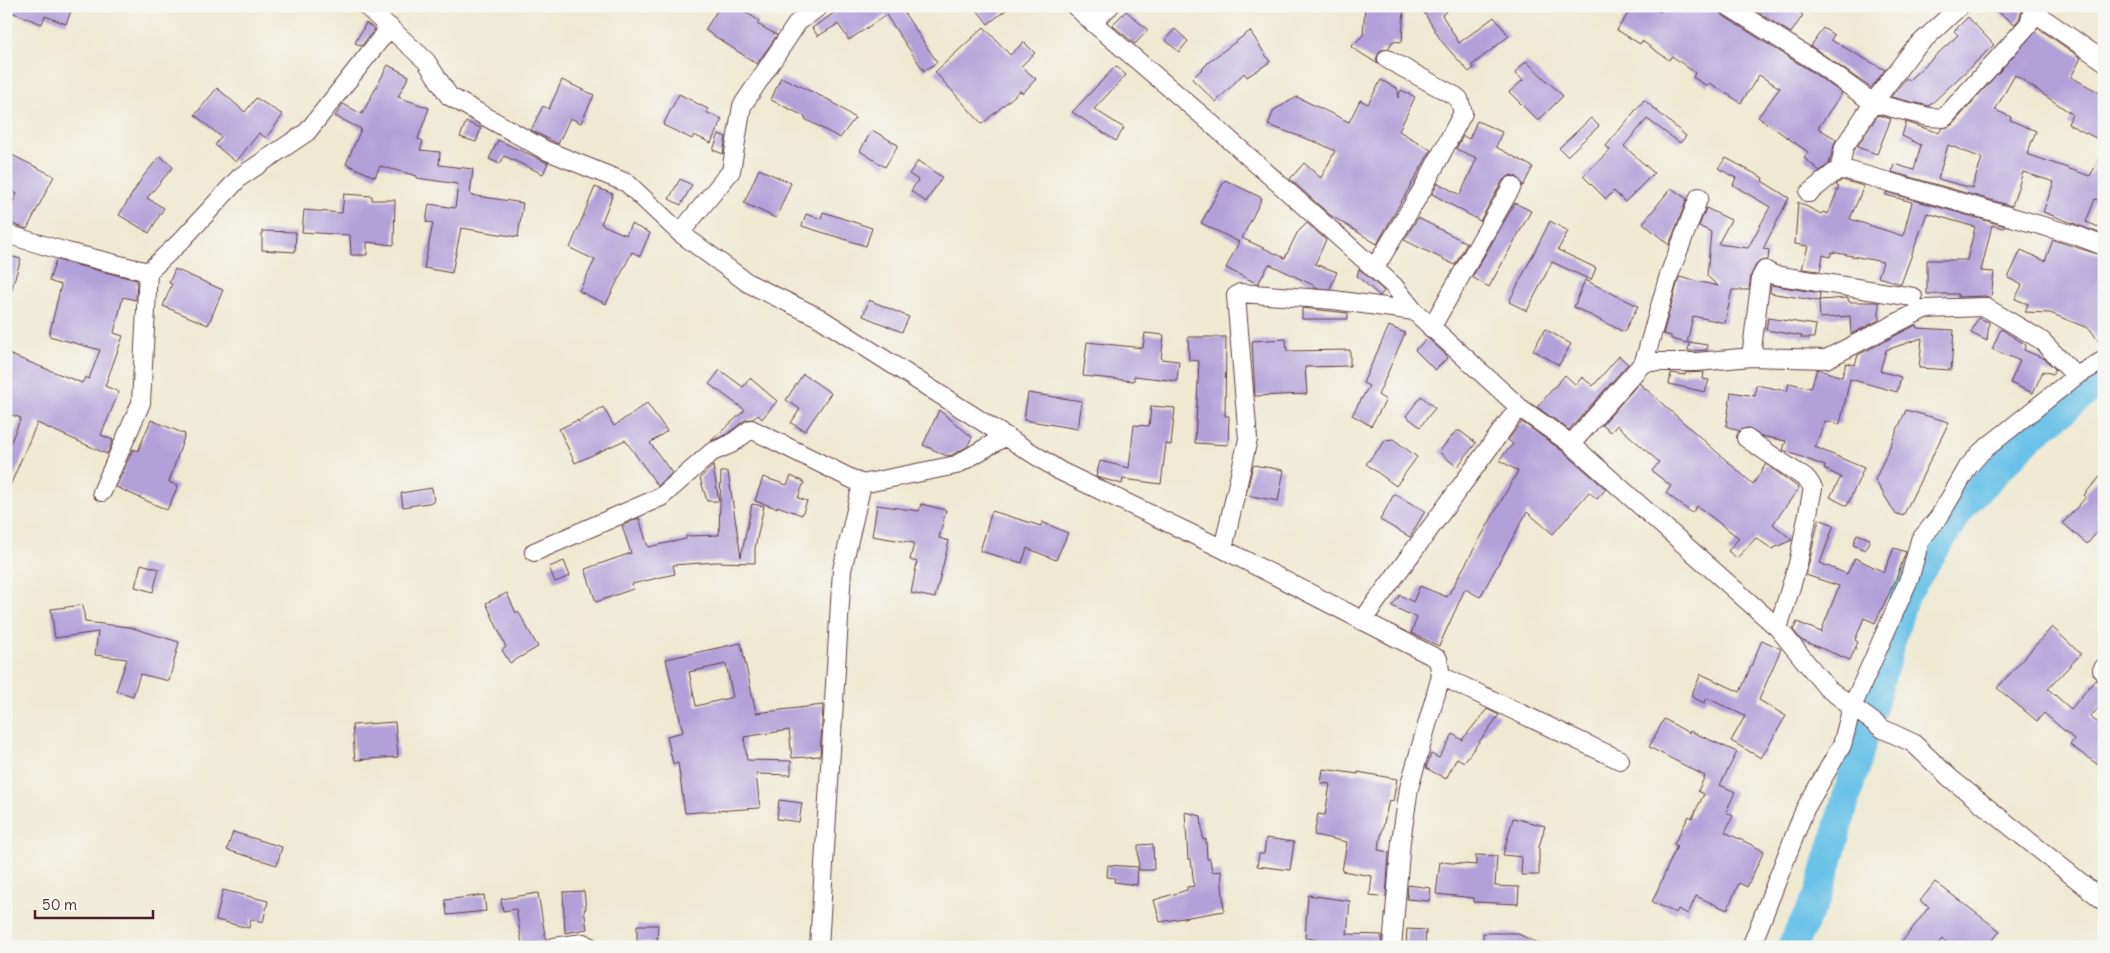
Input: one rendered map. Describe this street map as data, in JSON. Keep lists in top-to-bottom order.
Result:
{
  "scale_bar": "50 m"
}
